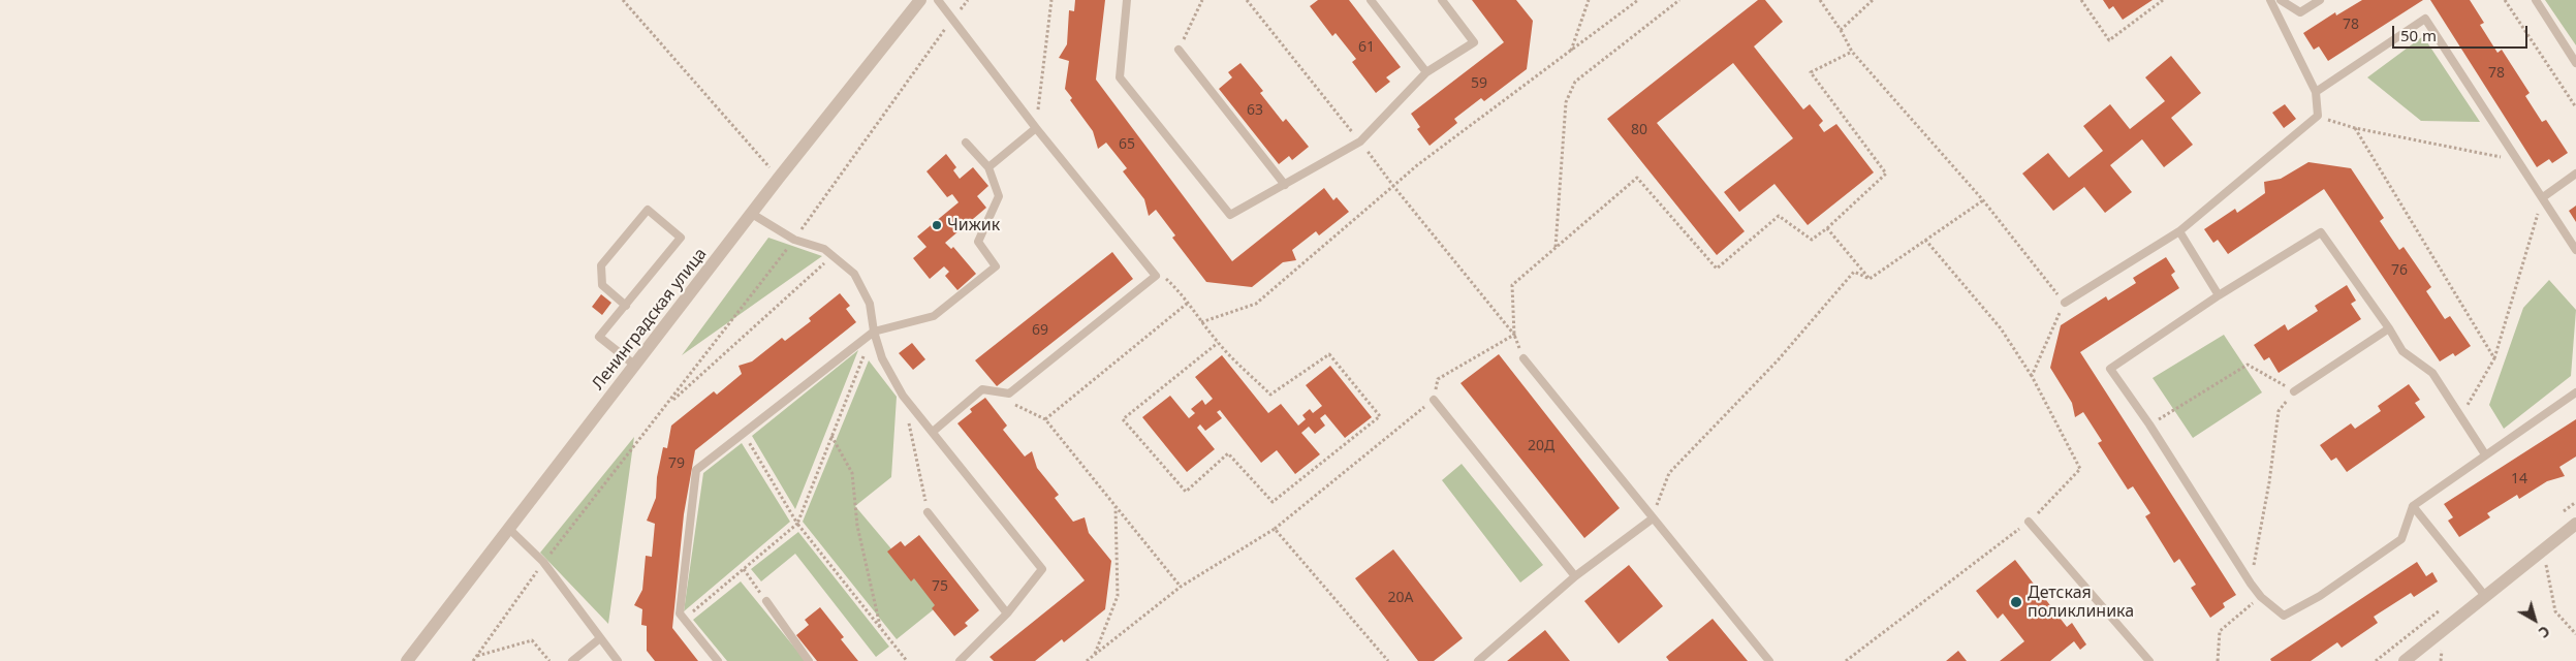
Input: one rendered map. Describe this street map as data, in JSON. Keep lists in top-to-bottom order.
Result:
{
  "streets": {
    "street": ["Ленинградская улица"]
  },
  "places": ["Чижик", "Детская поликлиника"],
  "house_numbers": [
    "78",
    "61",
    "78",
    "59",
    "63",
    "80",
    "65",
    "76",
    "69",
    "20Д",
    "79",
    "14",
    "75",
    "20А"
  ],
  "scale_bar": "50 m",
  "north": "bottom right"
}
